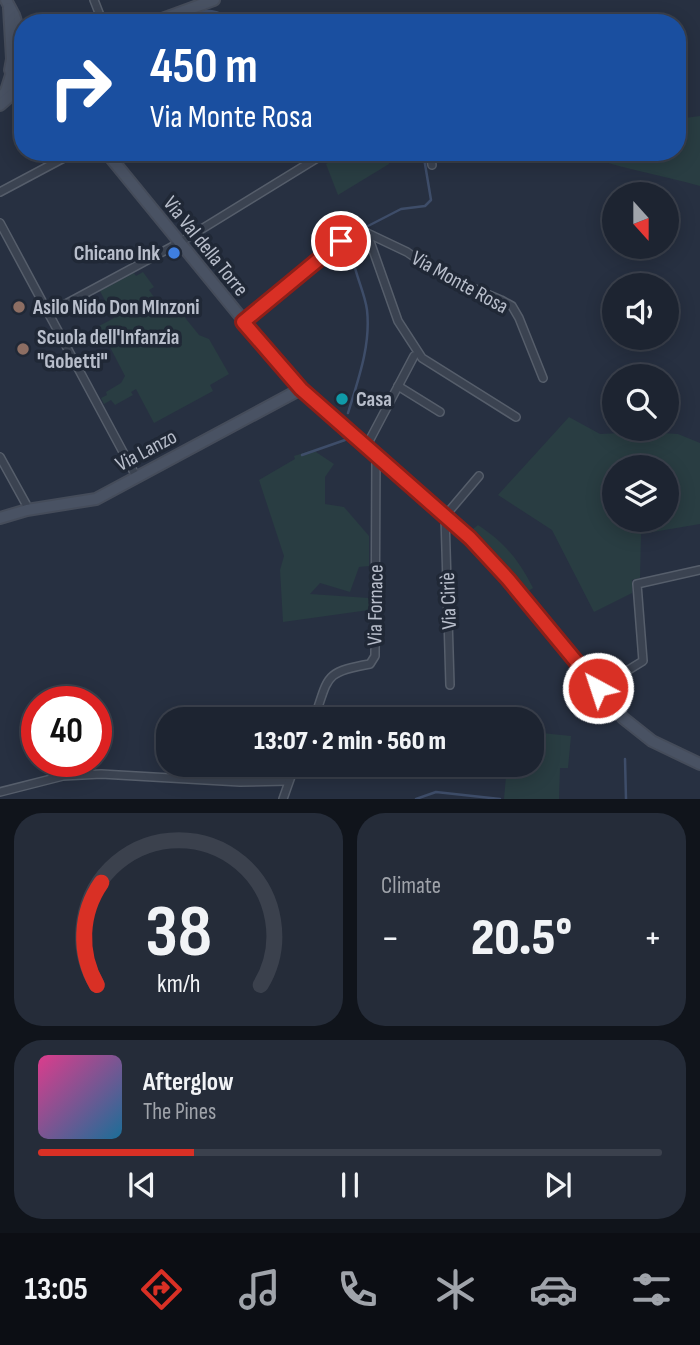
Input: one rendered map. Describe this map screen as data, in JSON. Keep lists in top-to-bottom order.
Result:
{
  "streets": {
    "street": [
      "Via Val della Torre",
      "Via Monte Rosa",
      "Via Lanzo",
      "Via Ciriè",
      "Via Fornace"
    ]
  },
  "crossings": [
    ["Via Val della Torre", "Via Lanzo"],
    ["Via Val della Torre", "Via Ciriè"],
    ["Via Val della Torre", "Via Fornace"]
  ],
  "places": [
    "Chicano Ink",
    "Asilo Nido Don MInzoni",
    "Scuola dell'Infanzia \"Gobetti\"",
    "Casa"
  ],
  "north": "bottom",
  "page": {
    "turn": ["450 m", "Via Monte Rosa"],
    "limit": "40",
    "trip": "13:07 · 2 min · 560 m",
    "tile": "Climate",
    "heat": ["−", "20.5°", "+"],
    "song": ["Afterglow", "The Pines"],
    "tabs": "13:05",
    "gauge": ["38", "km/h"]
  }
}
